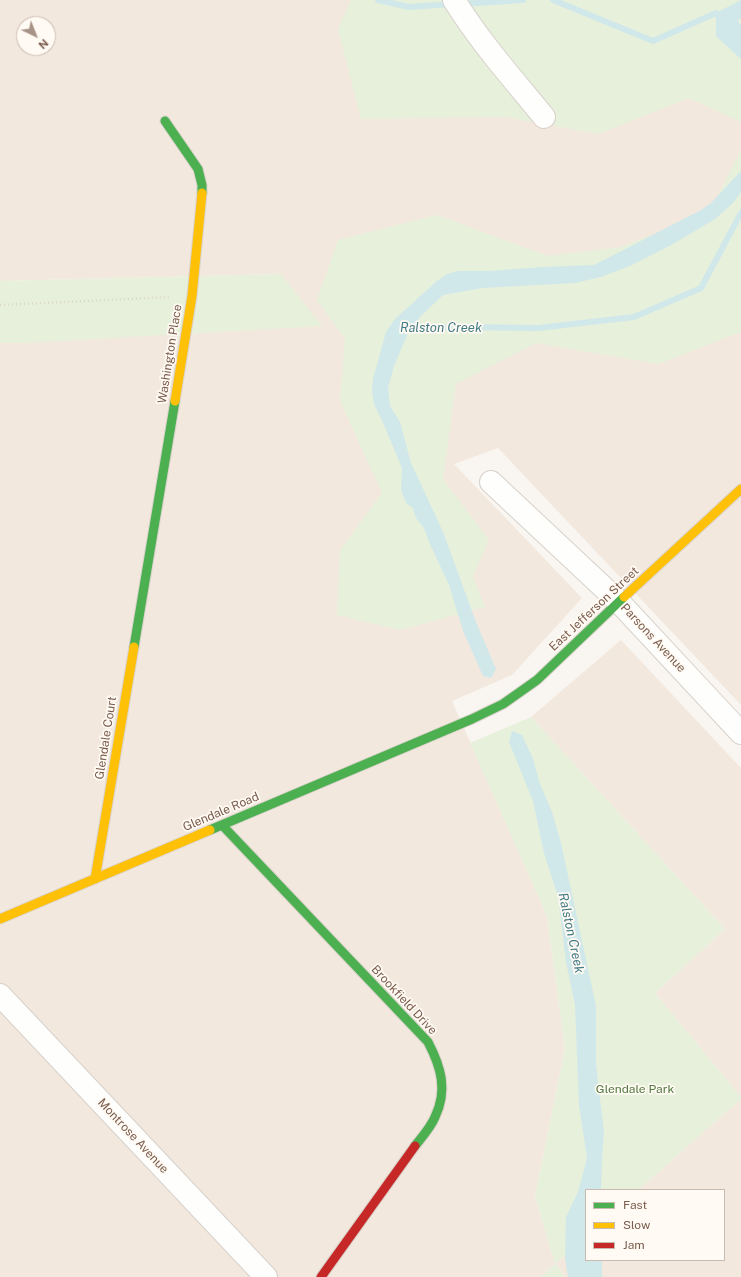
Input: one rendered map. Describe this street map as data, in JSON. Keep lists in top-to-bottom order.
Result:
{
  "streets": {
    "street": [
      "Washington Place",
      "East Jefferson Street",
      "Parsons Avenue",
      "Glendale Court",
      "Glendale Road",
      "Brookfield Drive",
      "Montrose Avenue"
    ]
  },
  "crossings": [
    ["Washington Place", "Glendale Court"],
    ["East Jefferson Street", "Parsons Avenue"],
    ["East Jefferson Street", "Glendale Road"],
    ["Glendale Court", "Glendale Road"],
    ["Glendale Road", "Brookfield Drive"]
  ],
  "water": ["Ralston Creek"],
  "parks": ["Glendale Park"],
  "legend": ["Fast", "Slow", "Jam"],
  "north": "bottom right"
}
